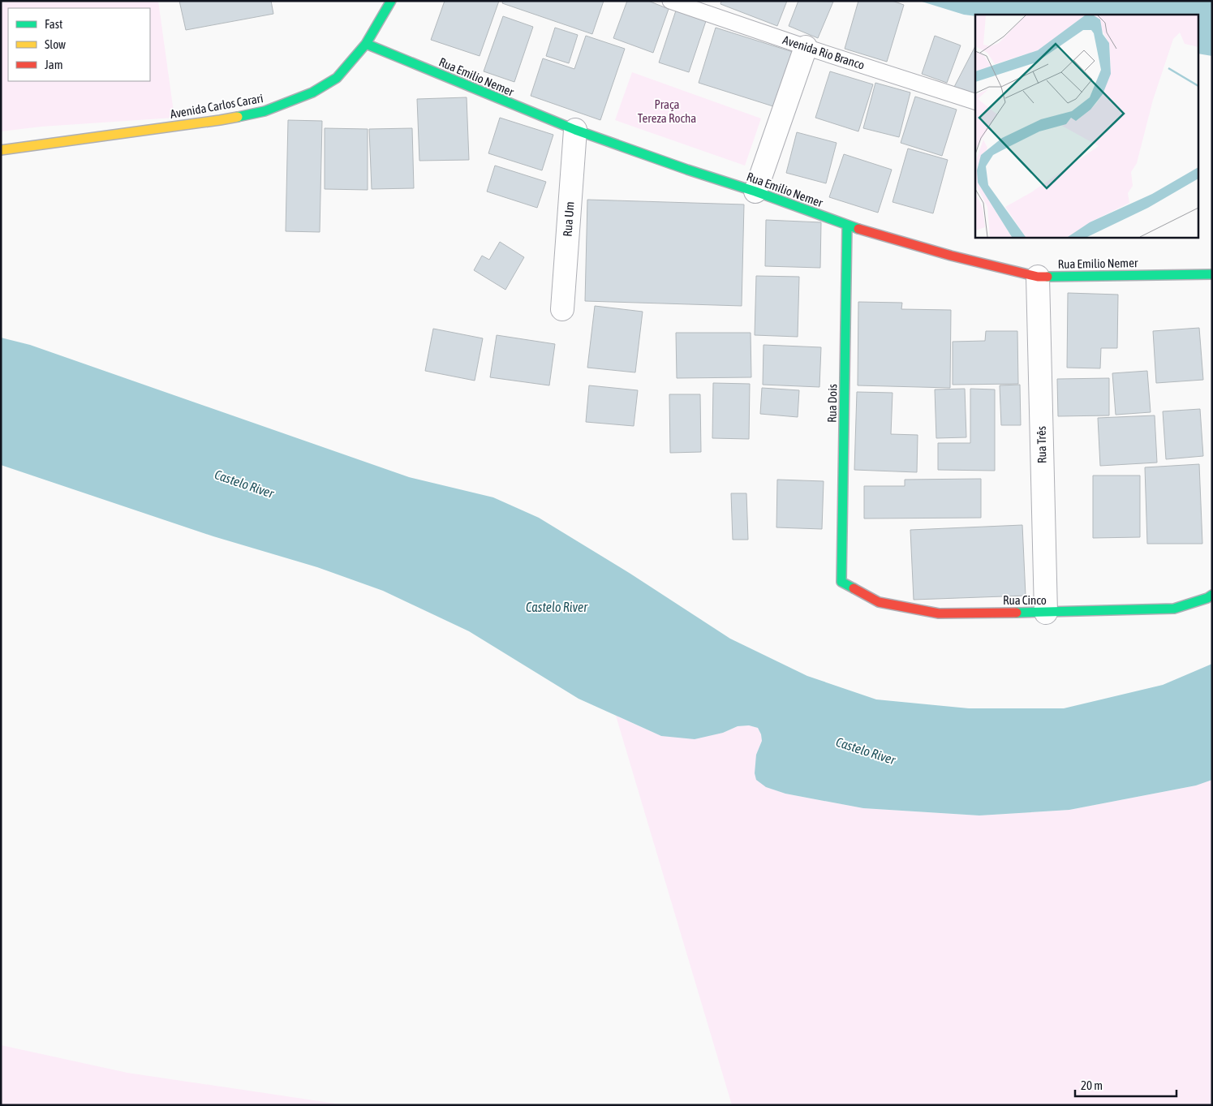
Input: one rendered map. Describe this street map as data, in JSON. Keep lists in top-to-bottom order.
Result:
{
  "streets": {
    "street": [
      "Rua Emilio Nemer",
      "Avenida Carlos Carari",
      "Rua Um",
      "Rua Dois",
      "Rua Três",
      "Rua Cinco"
    ],
    "lane": ["Avenida Rio Branco"]
  },
  "crossings": [
    ["Rua Emilio Nemer", "Avenida Carlos Carari"],
    ["Rua Emilio Nemer", "Rua Um"],
    ["Rua Emilio Nemer", "Rua Dois"],
    ["Rua Emilio Nemer", "Rua Três"],
    ["Rua Dois", "Rua Cinco"],
    ["Rua Três", "Rua Cinco"]
  ],
  "water": ["Castelo River"],
  "parks": ["Praça Tereza Rocha"],
  "legend": ["Fast", "Slow", "Jam"],
  "scale_bar": "20 m"
}
